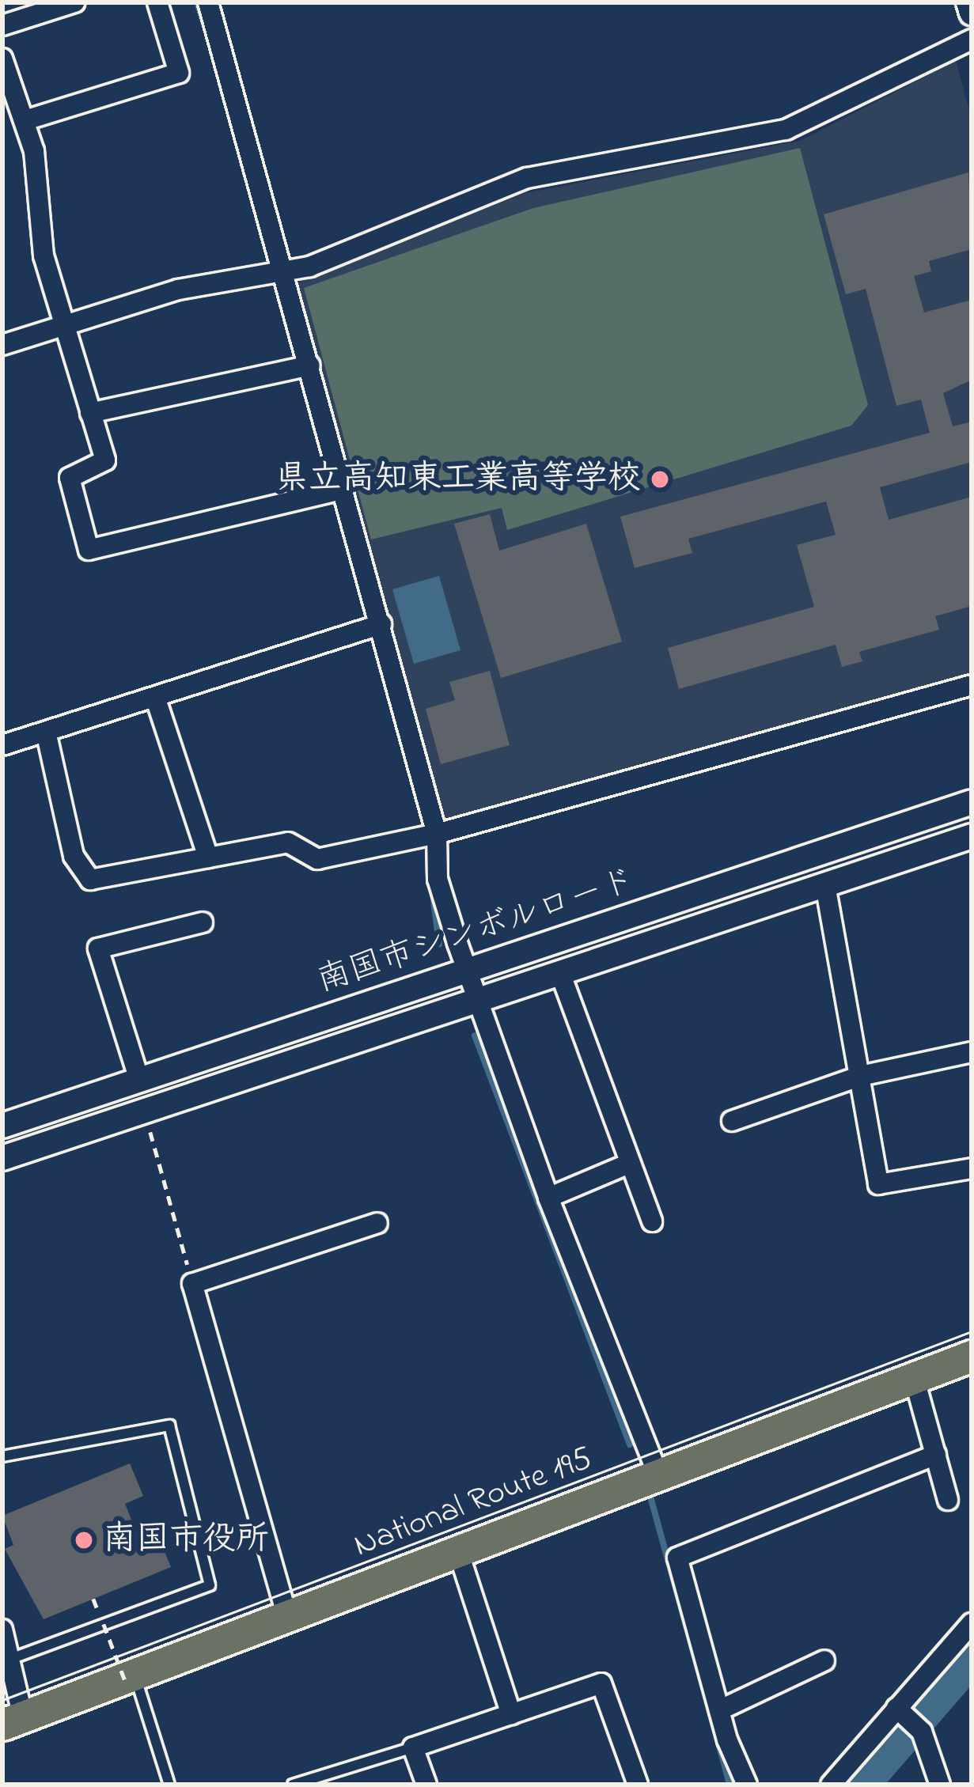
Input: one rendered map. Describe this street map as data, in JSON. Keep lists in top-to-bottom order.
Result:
{
  "streets": {
    "highway": ["National Route 195"],
    "street": ["南国市シンボルロード"]
  },
  "places": ["県立高知東工業高等学校", "南国市役所"]
}
